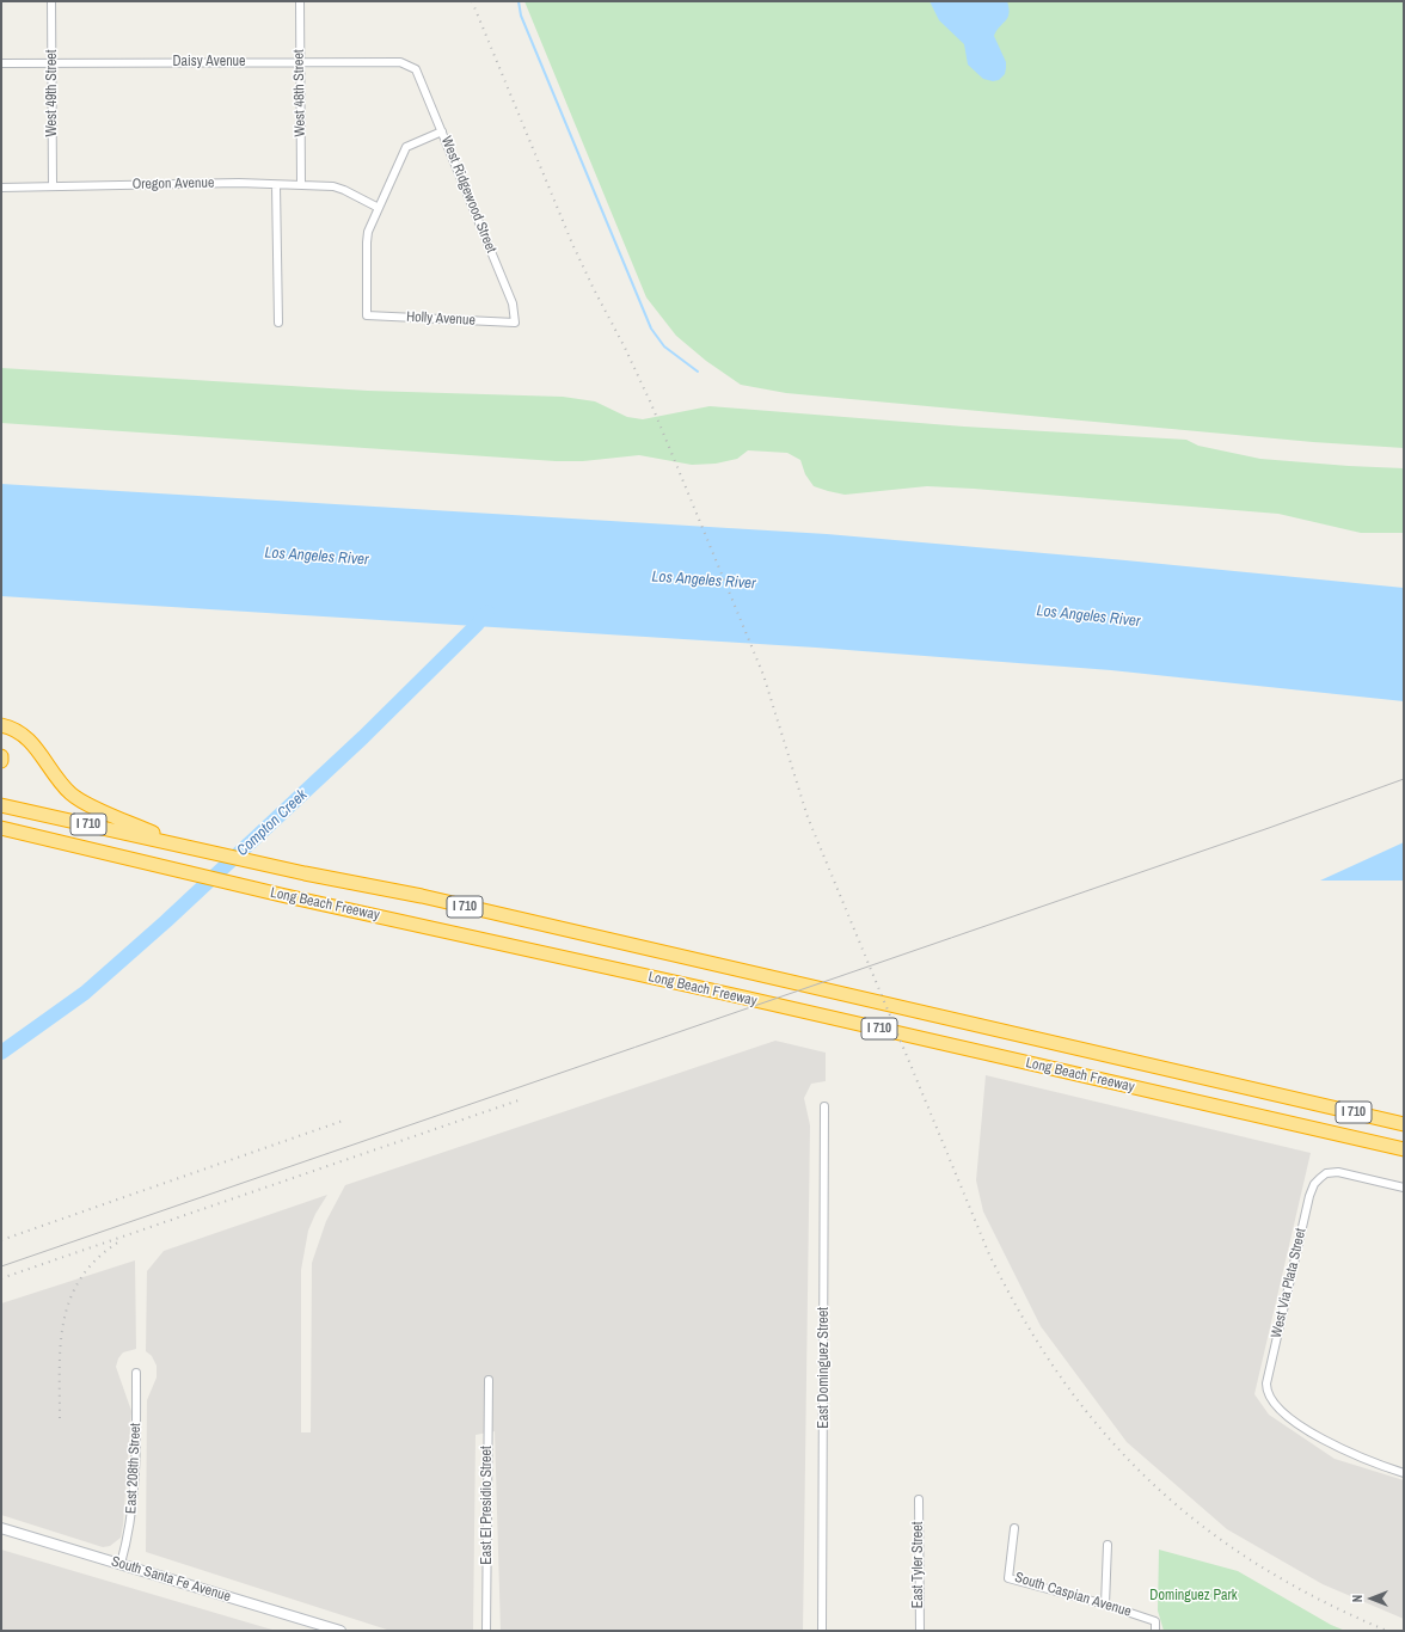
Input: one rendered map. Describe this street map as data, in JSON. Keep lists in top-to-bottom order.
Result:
{
  "streets": {
    "highway": ["I 710", "Long Beach Freeway"],
    "main road": ["South Santa Fe Avenue"],
    "street": [
      "Daisy Avenue",
      "West 49th Street",
      "West 48th Street",
      "Oregon Avenue",
      "West Ridgewood Street",
      "Holly Avenue",
      "West Via Plata Street",
      "East Dominguez Street",
      "East 208th Street",
      "East El Presidio Street",
      "East Tyler Street",
      "South Caspian Avenue"
    ]
  },
  "crossings": [
    ["Daisy Avenue", "West 49th Street"],
    ["Daisy Avenue", "West 48th Street"],
    ["Daisy Avenue", "West Ridgewood Street"],
    ["West 49th Street", "Oregon Avenue"],
    ["West 48th Street", "Oregon Avenue"],
    ["Oregon Avenue", "Holly Avenue"],
    ["West Ridgewood Street", "Holly Avenue"],
    ["East 208th Street", "South Santa Fe Avenue"]
  ],
  "water": ["Los Angeles River", "Compton Creek"],
  "parks": ["Dominguez Park"],
  "north": "left"
}
